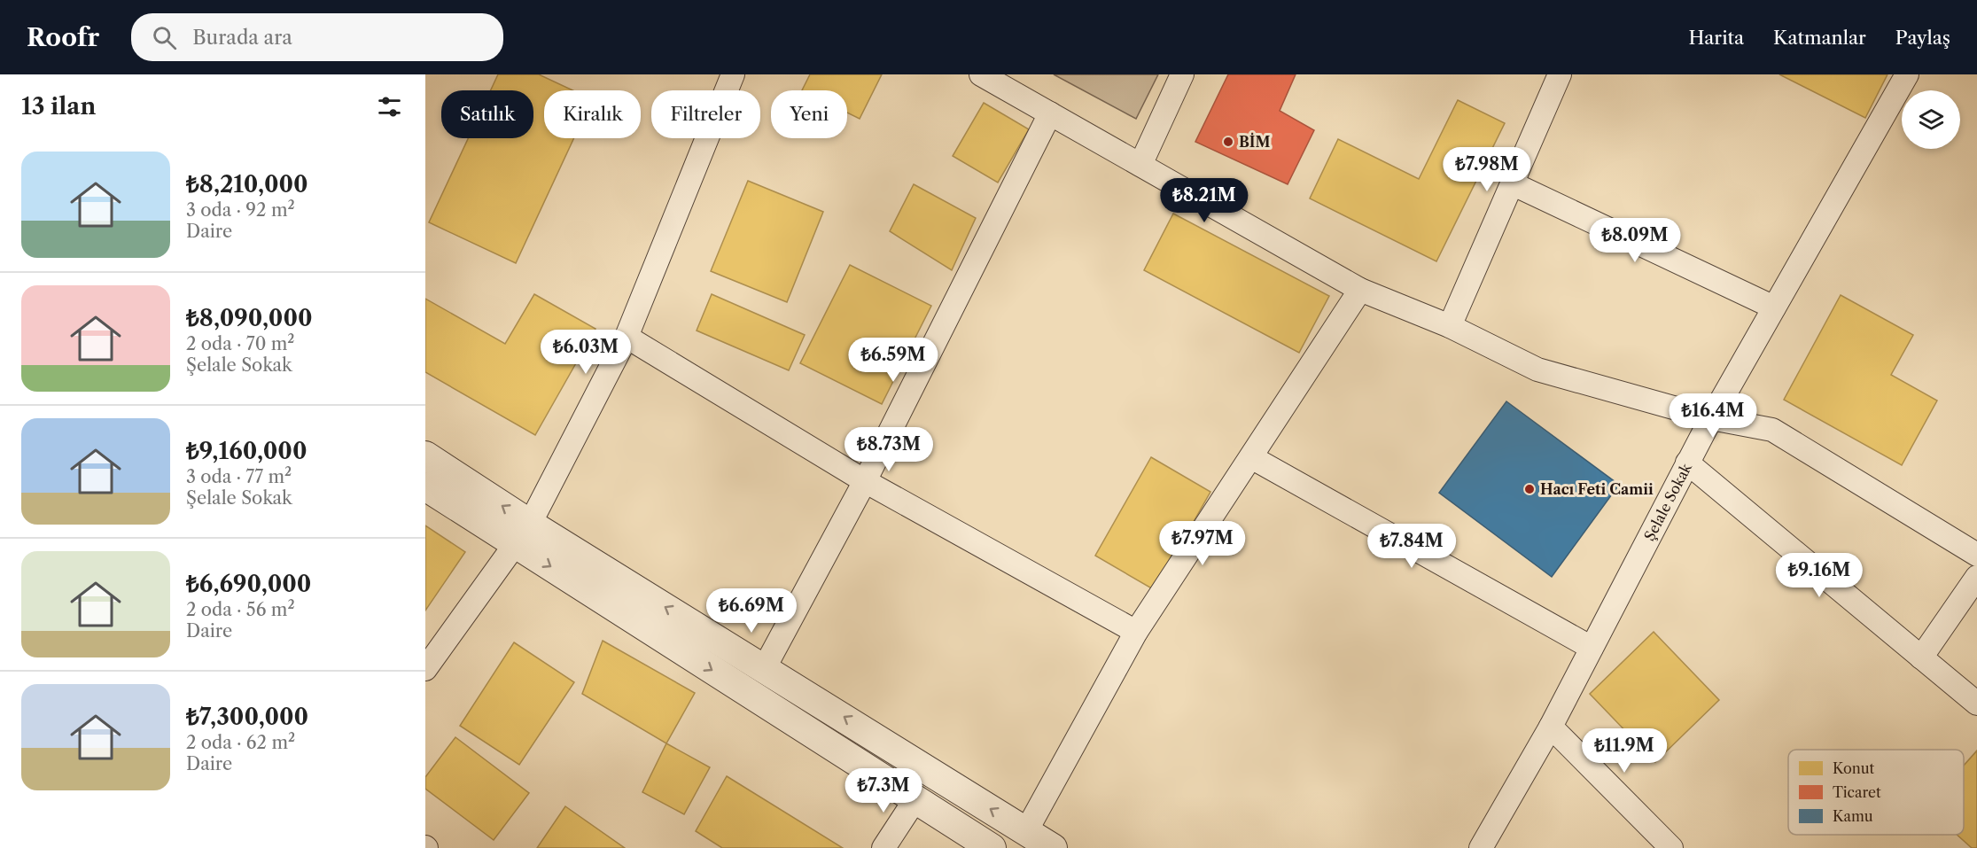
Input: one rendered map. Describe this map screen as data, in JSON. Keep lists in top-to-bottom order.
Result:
{
  "streets": {
    "street": ["Şelale Sokak"]
  },
  "places": ["BİM", "Hacı Feti Camii"],
  "legend": ["Konut", "Ticaret", "Kamu"],
  "page": {
    "header": "Roofr",
    "search": "Burada ara",
    "nav": ["Harita", "Katmanlar", "Paylaş"],
    "heading": "13 ilan",
    "chip": [
      "Satılık",
      "Kiralık",
      "Filtreler",
      "Yeni"
    ],
    "list": [
      {
        "name": "₺8,210,000",
        "note": "3 oda · 92 m² · Daire"
      },
      {
        "name": "₺8,090,000",
        "note": "2 oda · 70 m² · Şelale Sokak"
      },
      {
        "name": "₺9,160,000",
        "note": "3 oda · 77 m² · Şelale Sokak"
      },
      {
        "name": "₺6,690,000",
        "note": "2 oda · 56 m² · Daire"
      },
      {
        "name": "₺7,300,000",
        "note": "2 oda · 62 m² · Daire"
      }
    ],
    "price": [
      "₺7.98M",
      "₺8.21M",
      "₺8.09M",
      "₺6.03M",
      "₺6.59M",
      "₺16.4M",
      "₺8.73M",
      "₺7.97M",
      "₺7.84M",
      "₺9.16M",
      "₺6.69M",
      "₺11.9M",
      "₺7.3M"
    ]
  }
}
